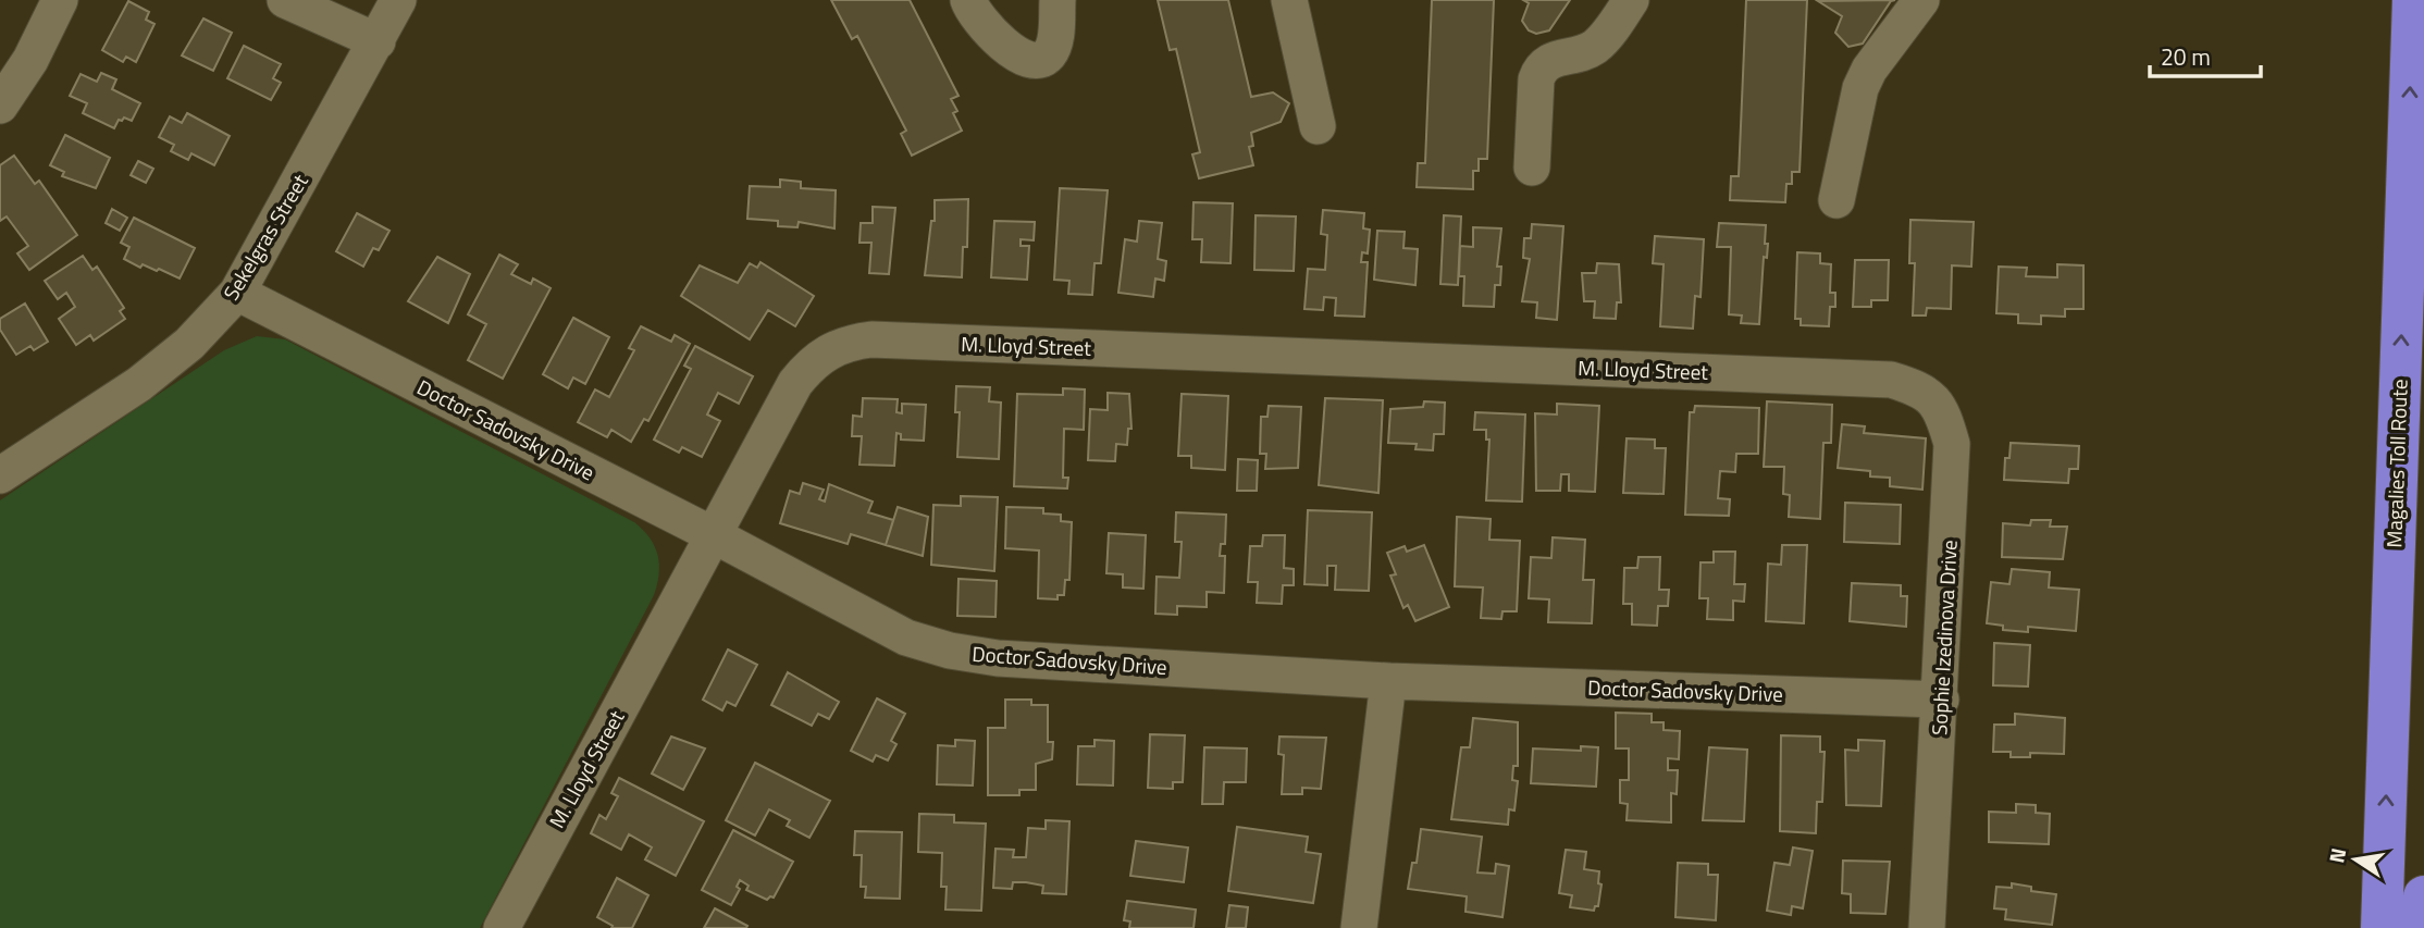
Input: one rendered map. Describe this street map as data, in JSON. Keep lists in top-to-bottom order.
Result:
{
  "streets": {
    "highway": ["Magalies Toll Route"],
    "street": [
      "Sekelgras Street",
      "M. Lloyd Street",
      "Doctor Sadovsky Drive",
      "Sophie Izedinova Drive"
    ]
  },
  "crossings": [
    ["Sekelgras Street", "Doctor Sadovsky Drive"],
    ["M. Lloyd Street", "Doctor Sadovsky Drive"],
    ["M. Lloyd Street", "Sophie Izedinova Drive"],
    ["Doctor Sadovsky Drive", "Sophie Izedinova Drive"]
  ],
  "one_way": ["Magalies Toll Route"],
  "scale_bar": "20 m",
  "north": "left"
}
